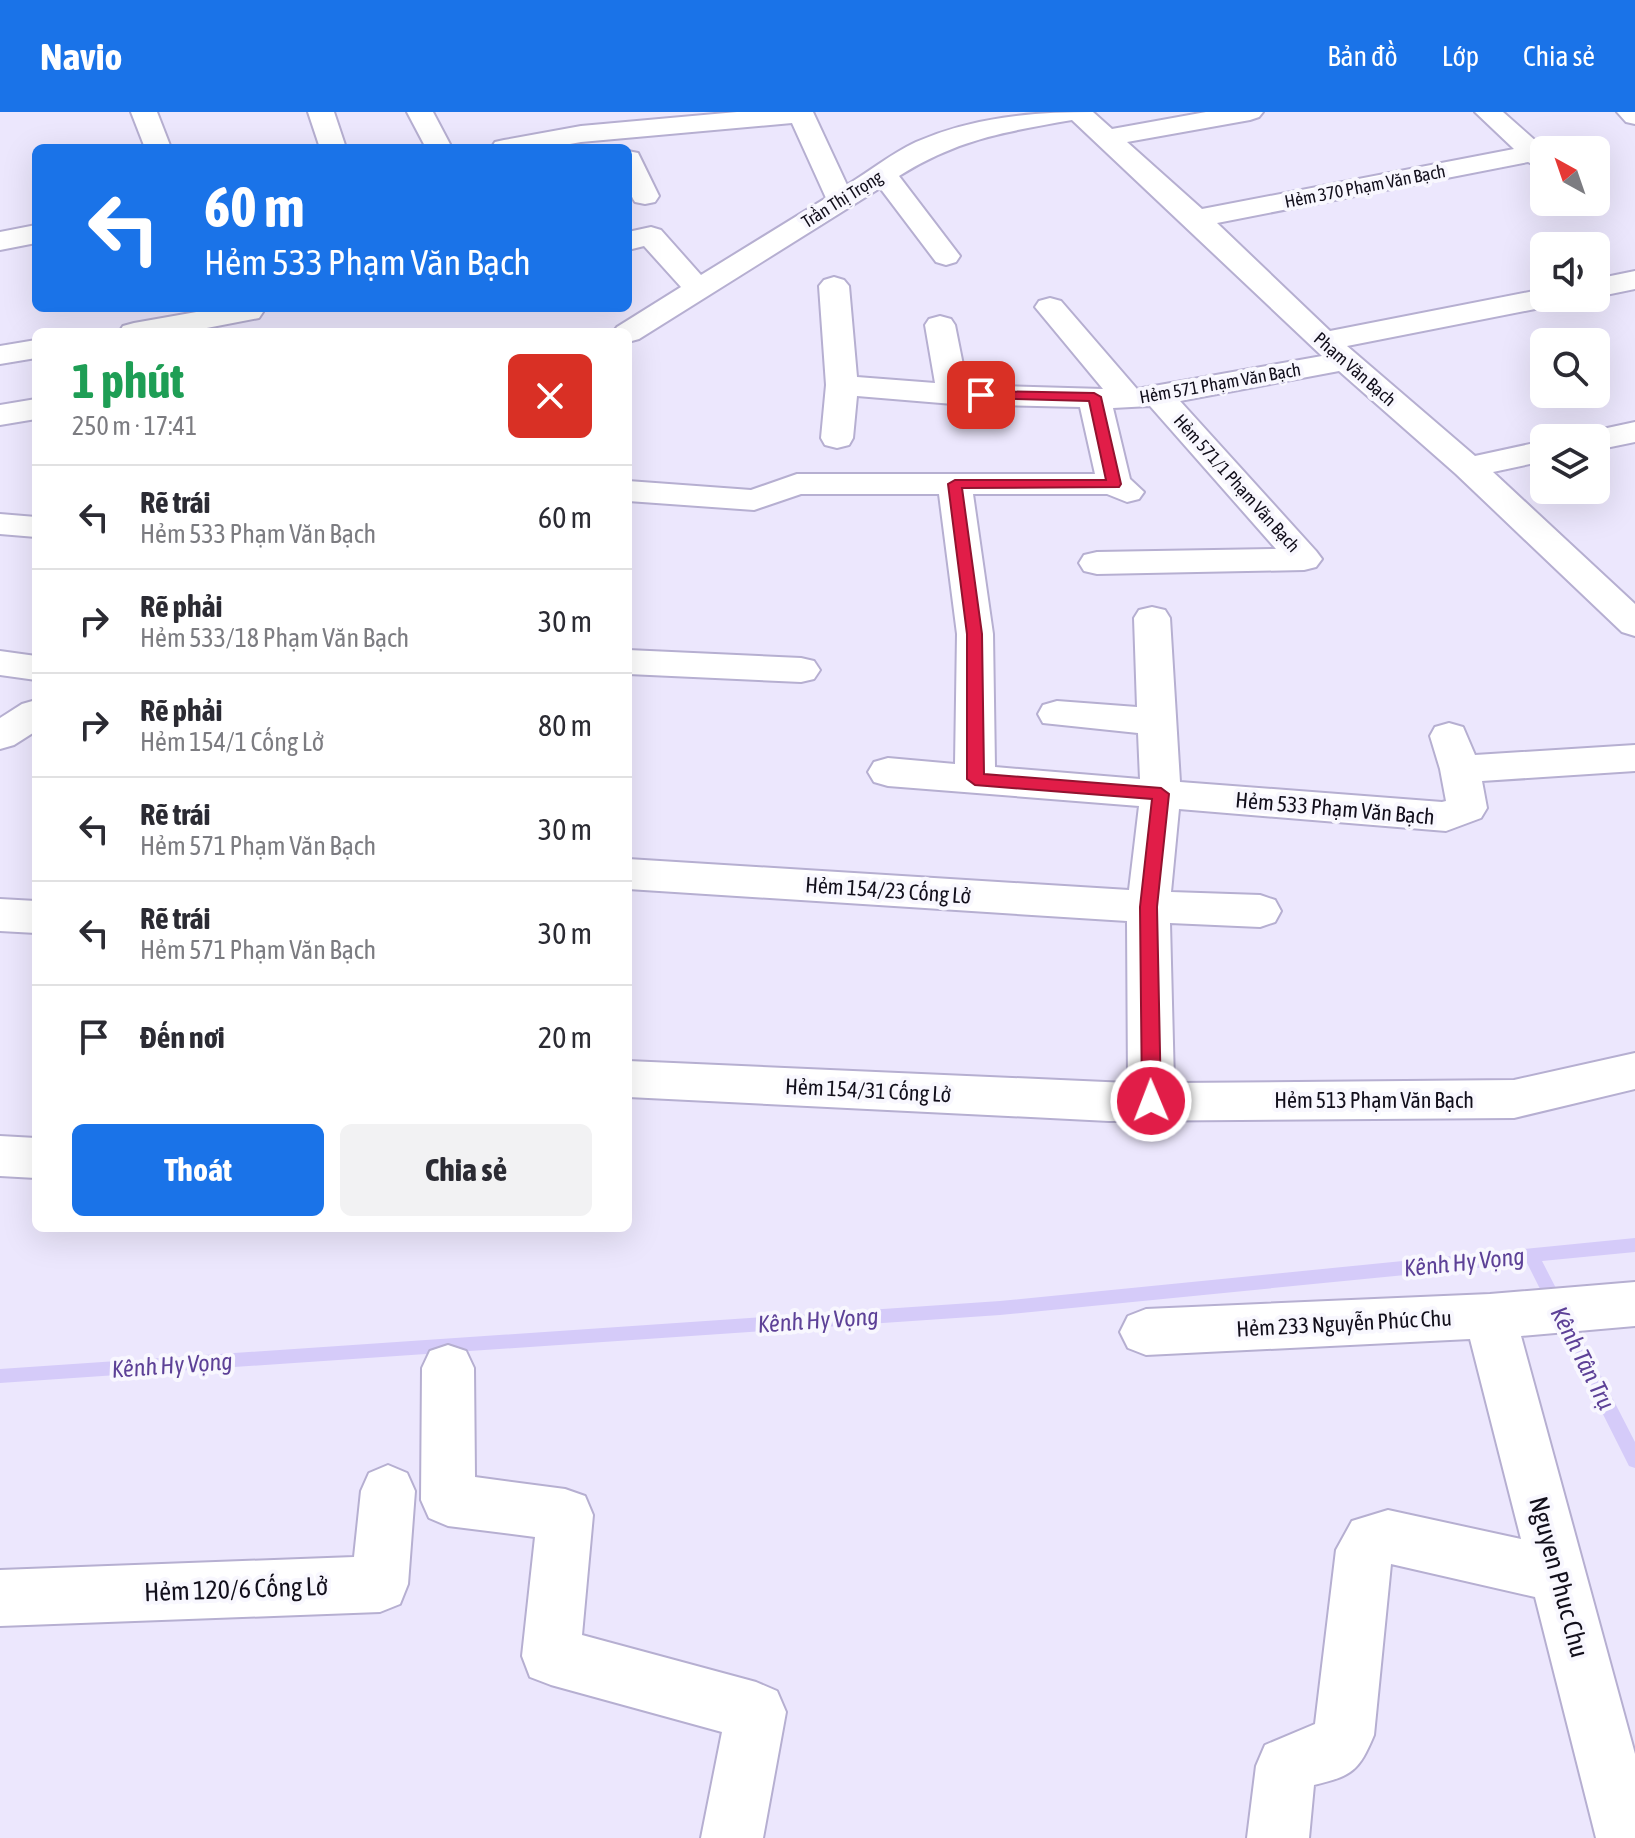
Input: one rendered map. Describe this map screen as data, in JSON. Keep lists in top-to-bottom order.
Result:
{
  "streets": {
    "street": [
      "Hẻm 370 Phạm Văn Bạch",
      "Trần Thị Trọng",
      "Phạm Văn Bạch",
      "Hẻm 571 Phạm Văn Bạch",
      "Hẻm 571/1 Phạm Văn Bạch",
      "Hẻm 533 Phạm Văn Bạch",
      "Hẻm 154/23 Cống Lở",
      "Hẻm 154/31 Cống Lở",
      "Hẻm 513 Phạm Văn Bạch",
      "Hẻm 233 Nguyễn Phúc Chu",
      "Nguyen Phuc Chu",
      "Hẻm 120/6 Cống Lở"
    ]
  },
  "crossings": [
    ["Hẻm 370 Phạm Văn Bạch", "Phạm Văn Bạch"],
    ["Trần Thị Trọng", "Phạm Văn Bạch"],
    ["Phạm Văn Bạch", "Hẻm 571 Phạm Văn Bạch"],
    ["Hẻm 571 Phạm Văn Bạch", "Hẻm 571/1 Phạm Văn Bạch"],
    ["Hẻm 154/31 Cống Lở", "Hẻm 513 Phạm Văn Bạch"],
    ["Hẻm 233 Nguyễn Phúc Chu", "Nguyen Phuc Chu"]
  ],
  "water": ["Kênh Hy Vọng", "Kênh Tân Trụ"],
  "north": "top left",
  "page": {
    "header": "Navio",
    "nav": ["Bản đồ", "Lớp", "Chia sẻ"],
    "turn": ["60 m", "Hẻm 533 Phạm Văn Bạch"],
    "heading": ["1 phút", "250 m · 17:41"],
    "list": [
      {
        "name": "Rẽ trái",
        "note": "Hẻm 533 Phạm Văn Bạch",
        "value": "60 m"
      },
      {
        "name": "Rẽ phải",
        "note": "Hẻm 533/18 Phạm Văn Bạch",
        "value": "30 m"
      },
      {
        "name": "Rẽ phải",
        "note": "Hẻm 154/1 Cống Lở",
        "value": "80 m"
      },
      {
        "name": "Rẽ trái",
        "note": "Hẻm 571 Phạm Văn Bạch",
        "value": "30 m"
      },
      {
        "name": "Rẽ trái",
        "note": "Hẻm 571 Phạm Văn Bạch",
        "value": "30 m"
      },
      {
        "name": "Đến nơi",
        "value": "20 m"
      }
    ],
    "buttons": ["Thoát", "Chia sẻ"]
  }
}
